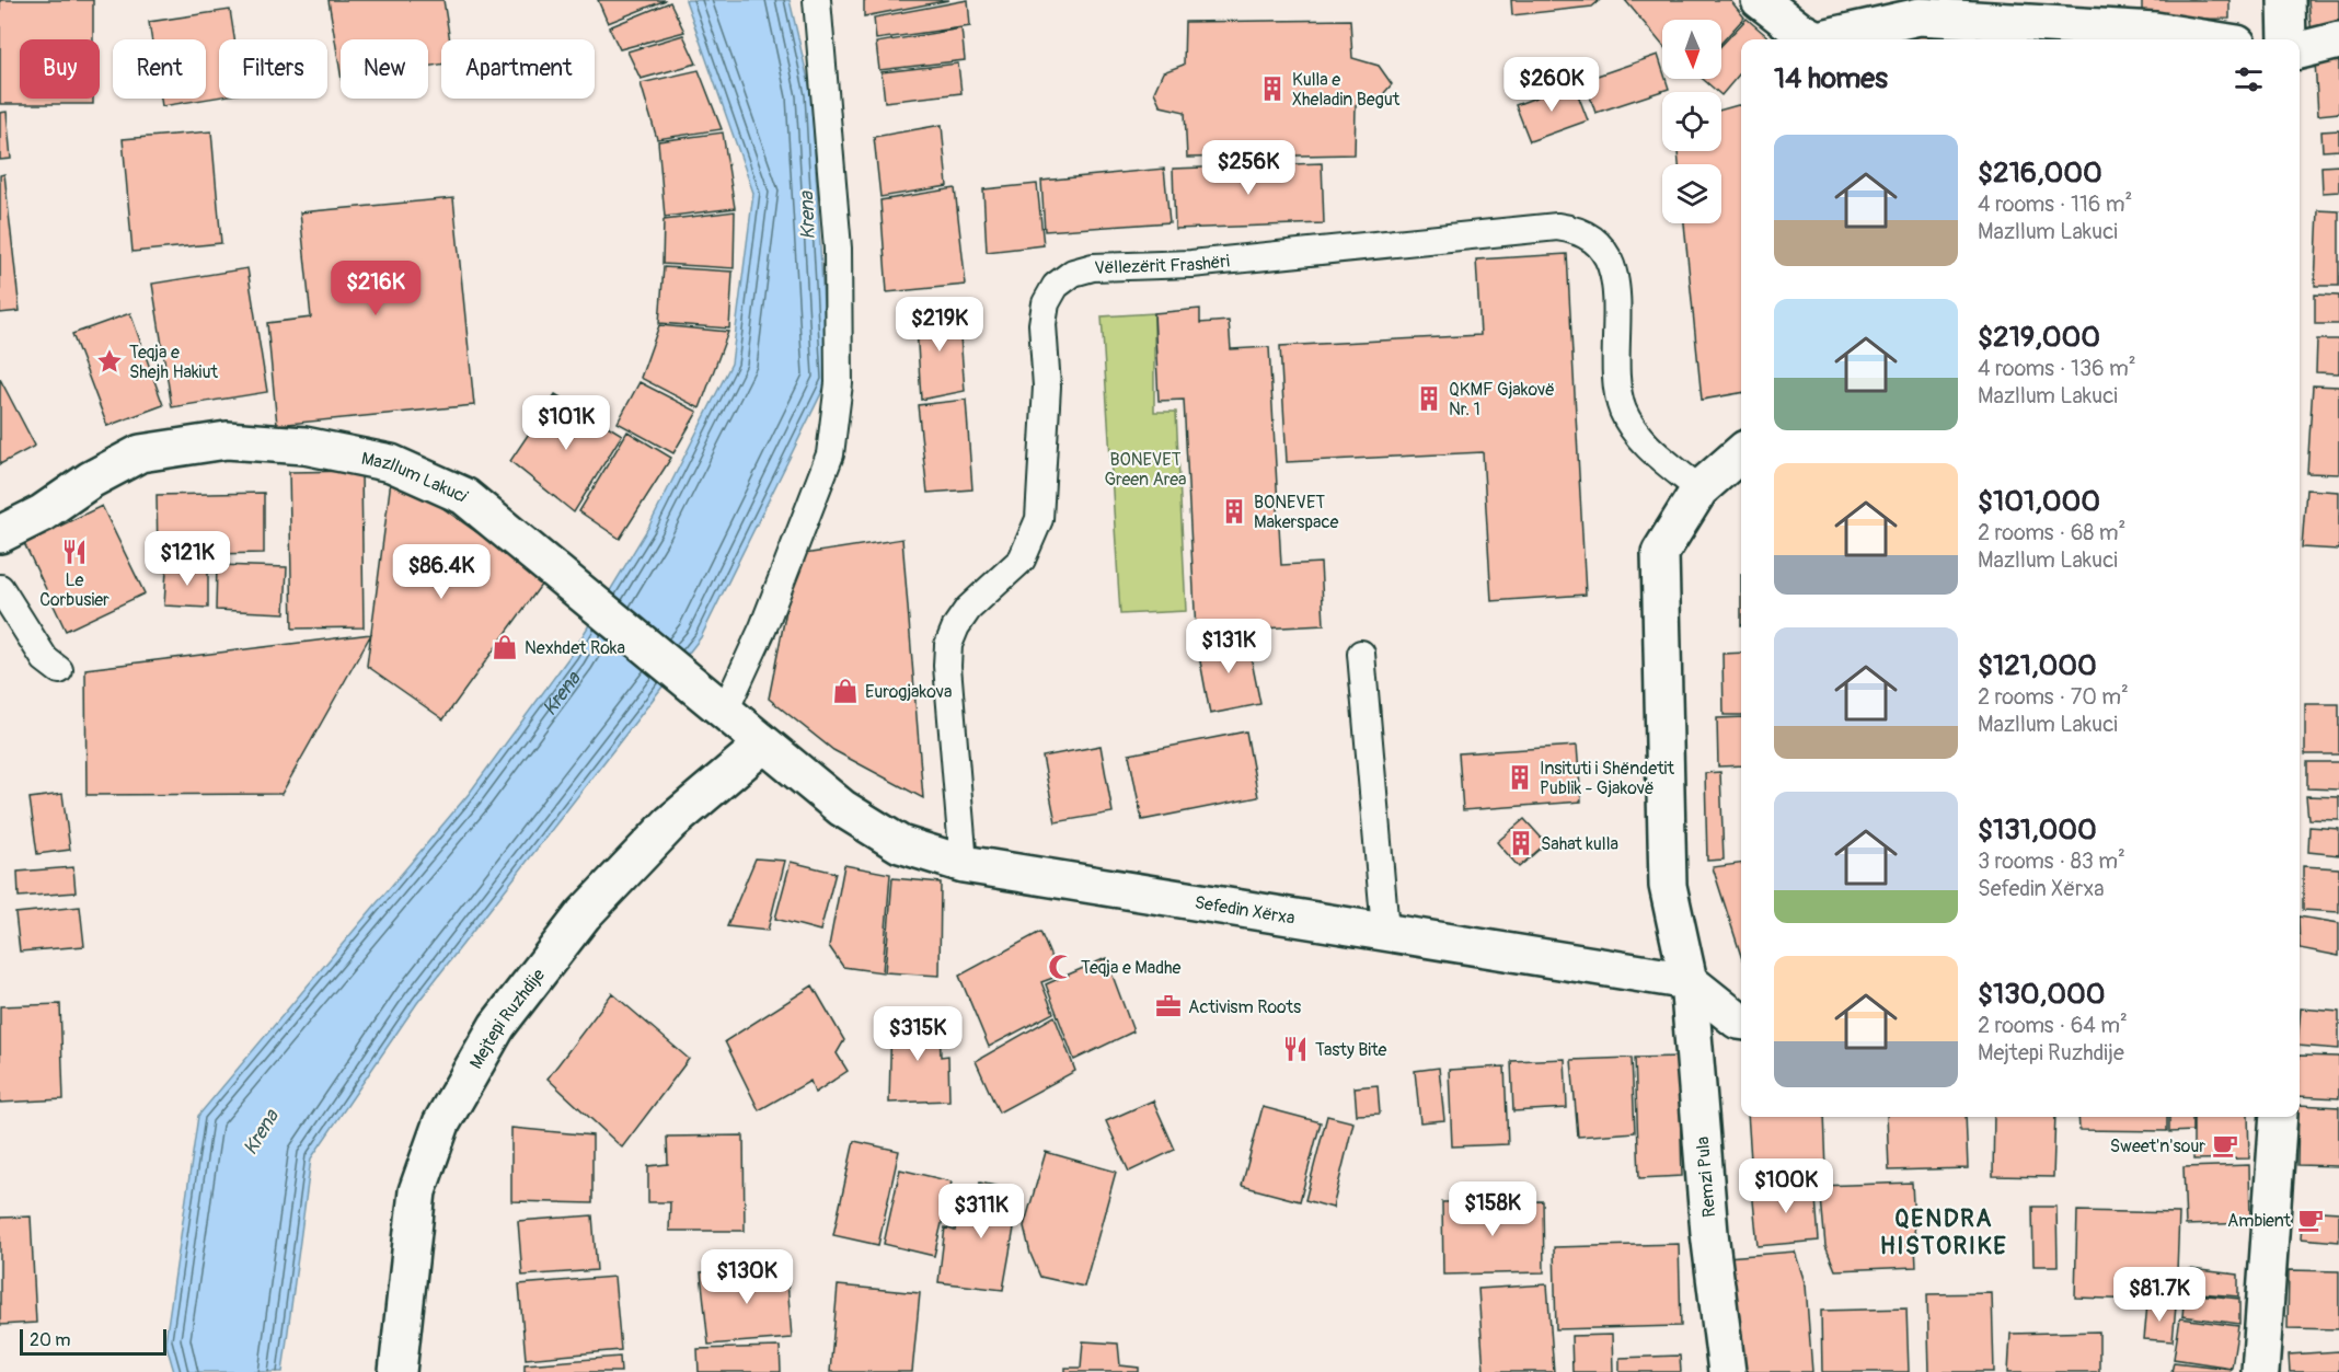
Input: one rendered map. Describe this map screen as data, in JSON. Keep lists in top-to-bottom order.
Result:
{
  "streets": {
    "street": [
      "Mazllum Lakuci",
      "Sefedin Xërxa",
      "Mejtepi Ruzhdije",
      "Remzi Pula"
    ],
    "lane": ["Vëllezërit Frashëri"]
  },
  "crossings": [
    ["Vëllezërit Frashëri", "Sefedin Xërxa"],
    ["Vëllezërit Frashëri", "Remzi Pula"],
    ["Mazllum Lakuci", "Sefedin Xërxa"],
    ["Mazllum Lakuci", "Mejtepi Ruzhdije"],
    ["Sefedin Xërxa", "Mejtepi Ruzhdije"],
    ["Sefedin Xërxa", "Remzi Pula"]
  ],
  "districts": ["QENDRA HISTORIKE"],
  "water": ["Krena"],
  "parks": ["BONEVET Green Area"],
  "places": {
    "building": [
      "Kulla e Xheladin Begut",
      "QKMF Gjakovë Nr. 1",
      "BONEVET Makerspace",
      "Insituti i Shëndetit Publik - Gjakovë",
      "Sahat kulla"
    ],
    "place": ["Teqja e Shejh Hakiut"],
    "restaurant": ["Le Corbusier", "Tasty Bite"],
    "shop": ["Nexhdet Roka", "Eurogjakova"],
    "mosque": ["Teqja e Madhe"],
    "office": ["Activism Roots"],
    "cafe": ["Sweet'n'sour", "Ambient"]
  },
  "scale_bar": "20 m",
  "north": "bottom",
  "page": {
    "chip": [
      "Buy",
      "Rent",
      "Filters",
      "New",
      "Apartment"
    ],
    "heading": "14 homes",
    "price": [
      "$260K",
      "$256K",
      "$216K",
      "$219K",
      "$101K",
      "$121K",
      "$86.4K",
      "$131K",
      "$315K",
      "$100K",
      "$158K",
      "$311K",
      "$130K",
      "$81.7K"
    ],
    "list": [
      {
        "name": "$216,000",
        "note": "4 rooms · 116 m² · Mazllum Lakuci"
      },
      {
        "name": "$219,000",
        "note": "4 rooms · 136 m² · Mazllum Lakuci"
      },
      {
        "name": "$101,000",
        "note": "2 rooms · 68 m² · Mazllum Lakuci"
      },
      {
        "name": "$121,000",
        "note": "2 rooms · 70 m² · Mazllum Lakuci"
      },
      {
        "name": "$131,000",
        "note": "3 rooms · 83 m² · Sefedin Xërxa"
      },
      {
        "name": "$130,000",
        "note": "2 rooms · 64 m² · Mejtepi Ruzhdije"
      }
    ],
    "scale": "20 m"
  }
}
